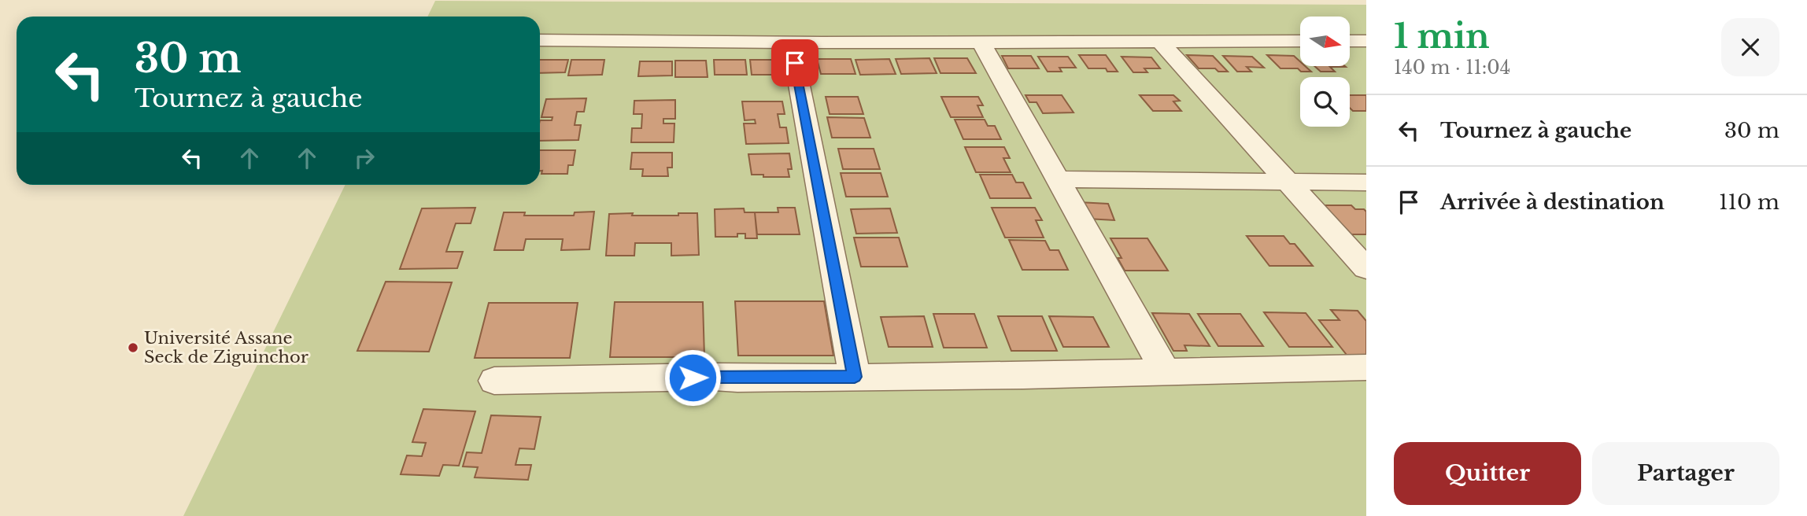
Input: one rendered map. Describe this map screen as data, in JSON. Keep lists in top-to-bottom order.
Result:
{
  "places": ["Université Assane Seck de Ziguinchor"],
  "north": "right",
  "page": {
    "heading": ["1 min", "140 m · 11:04"],
    "turn": ["30 m", "Tournez à gauche"],
    "list": [
      {
        "name": "Tournez à gauche",
        "value": "30 m"
      },
      {
        "name": "Arrivée à destination",
        "value": "110 m"
      }
    ],
    "buttons": ["Quitter", "Partager"]
  }
}
